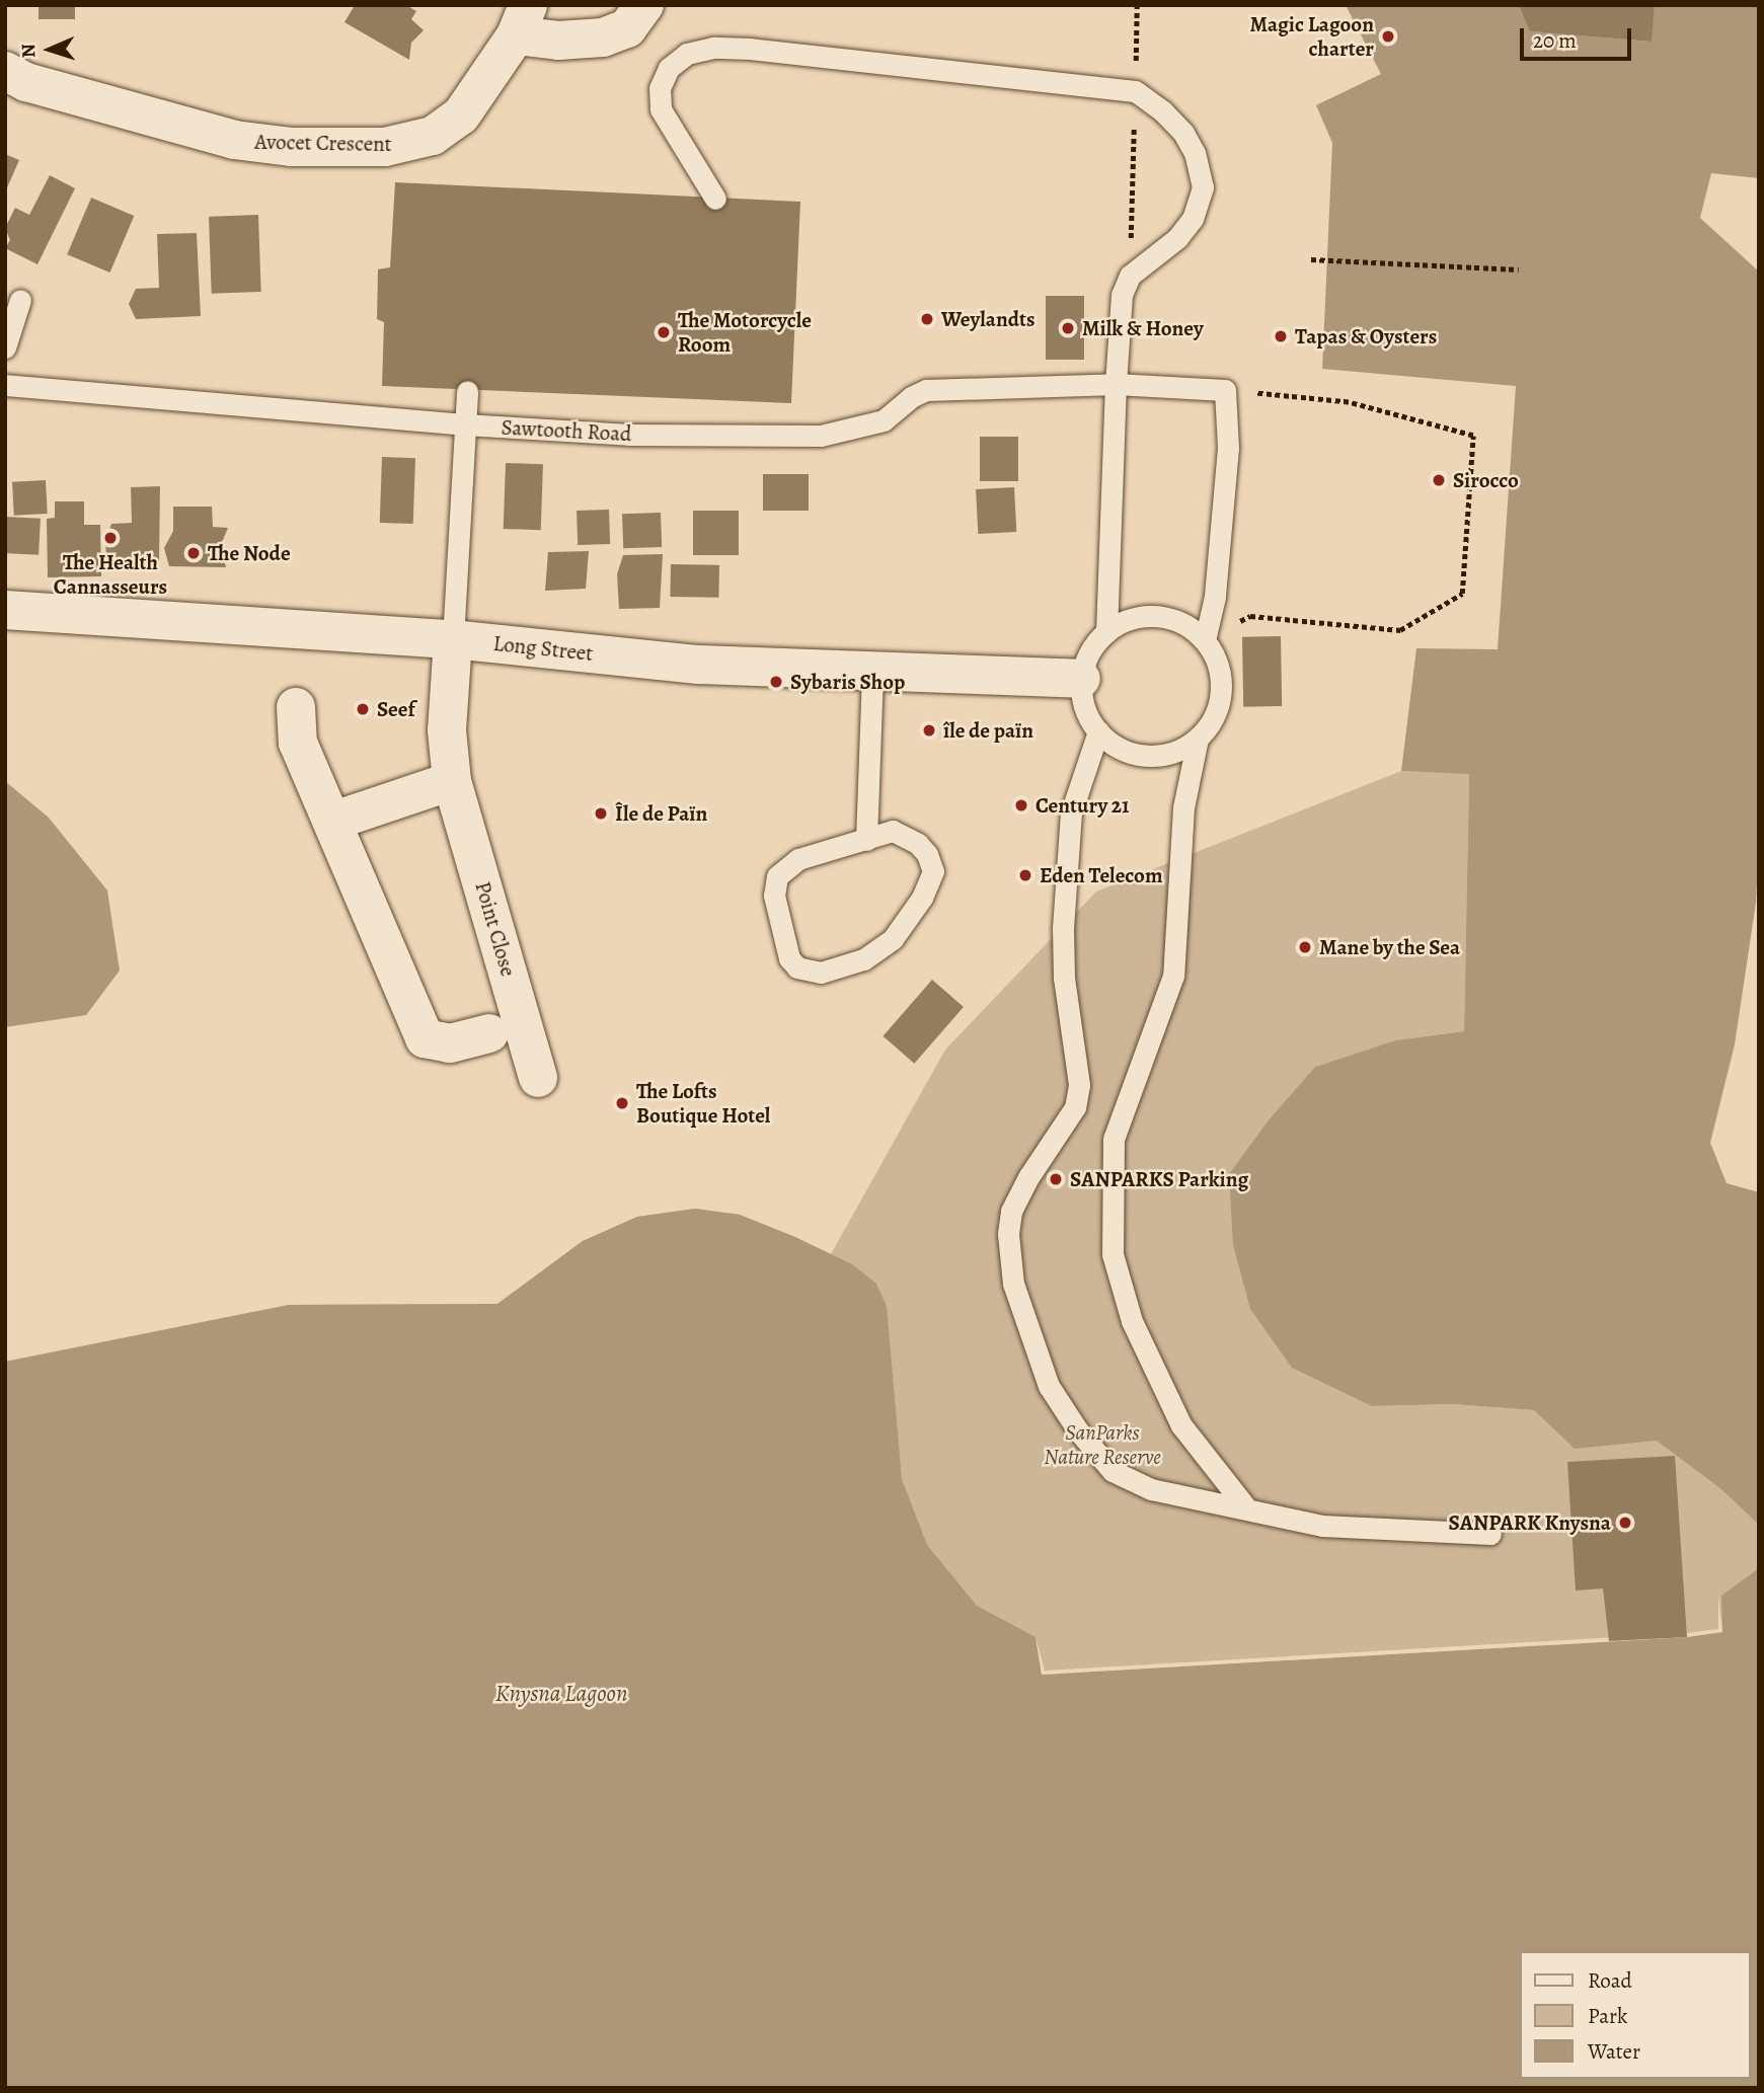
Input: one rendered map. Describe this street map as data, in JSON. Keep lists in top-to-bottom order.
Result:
{
  "streets": {
    "street": ["Avocet Crescent", "Long Street", "Point Close"],
    "lane": ["Sawtooth Road"]
  },
  "crossings": [
    ["Long Street", "Point Close"]
  ],
  "water": ["Knysna Lagoon"],
  "parks": ["SanParks Nature Reserve"],
  "places": [
    "Magic Lagoon charter",
    "Weylandts",
    "Milk & Honey",
    "The Motorcycle Room",
    "Tapas & Oysters",
    "Sirocco",
    "The Health Cannasseurs",
    "The Node",
    "Sybaris Shop",
    "Seef",
    "île de païn",
    "Century 21",
    "Île de Païn",
    "Eden Telecom",
    "Mane by the Sea",
    "The Lofts Boutique Hotel",
    "SANPARKS Parking",
    "SANPARK Knysna"
  ],
  "legend": ["Road", "Park", "Water"],
  "scale_bar": "20 m",
  "north": "left"
}
